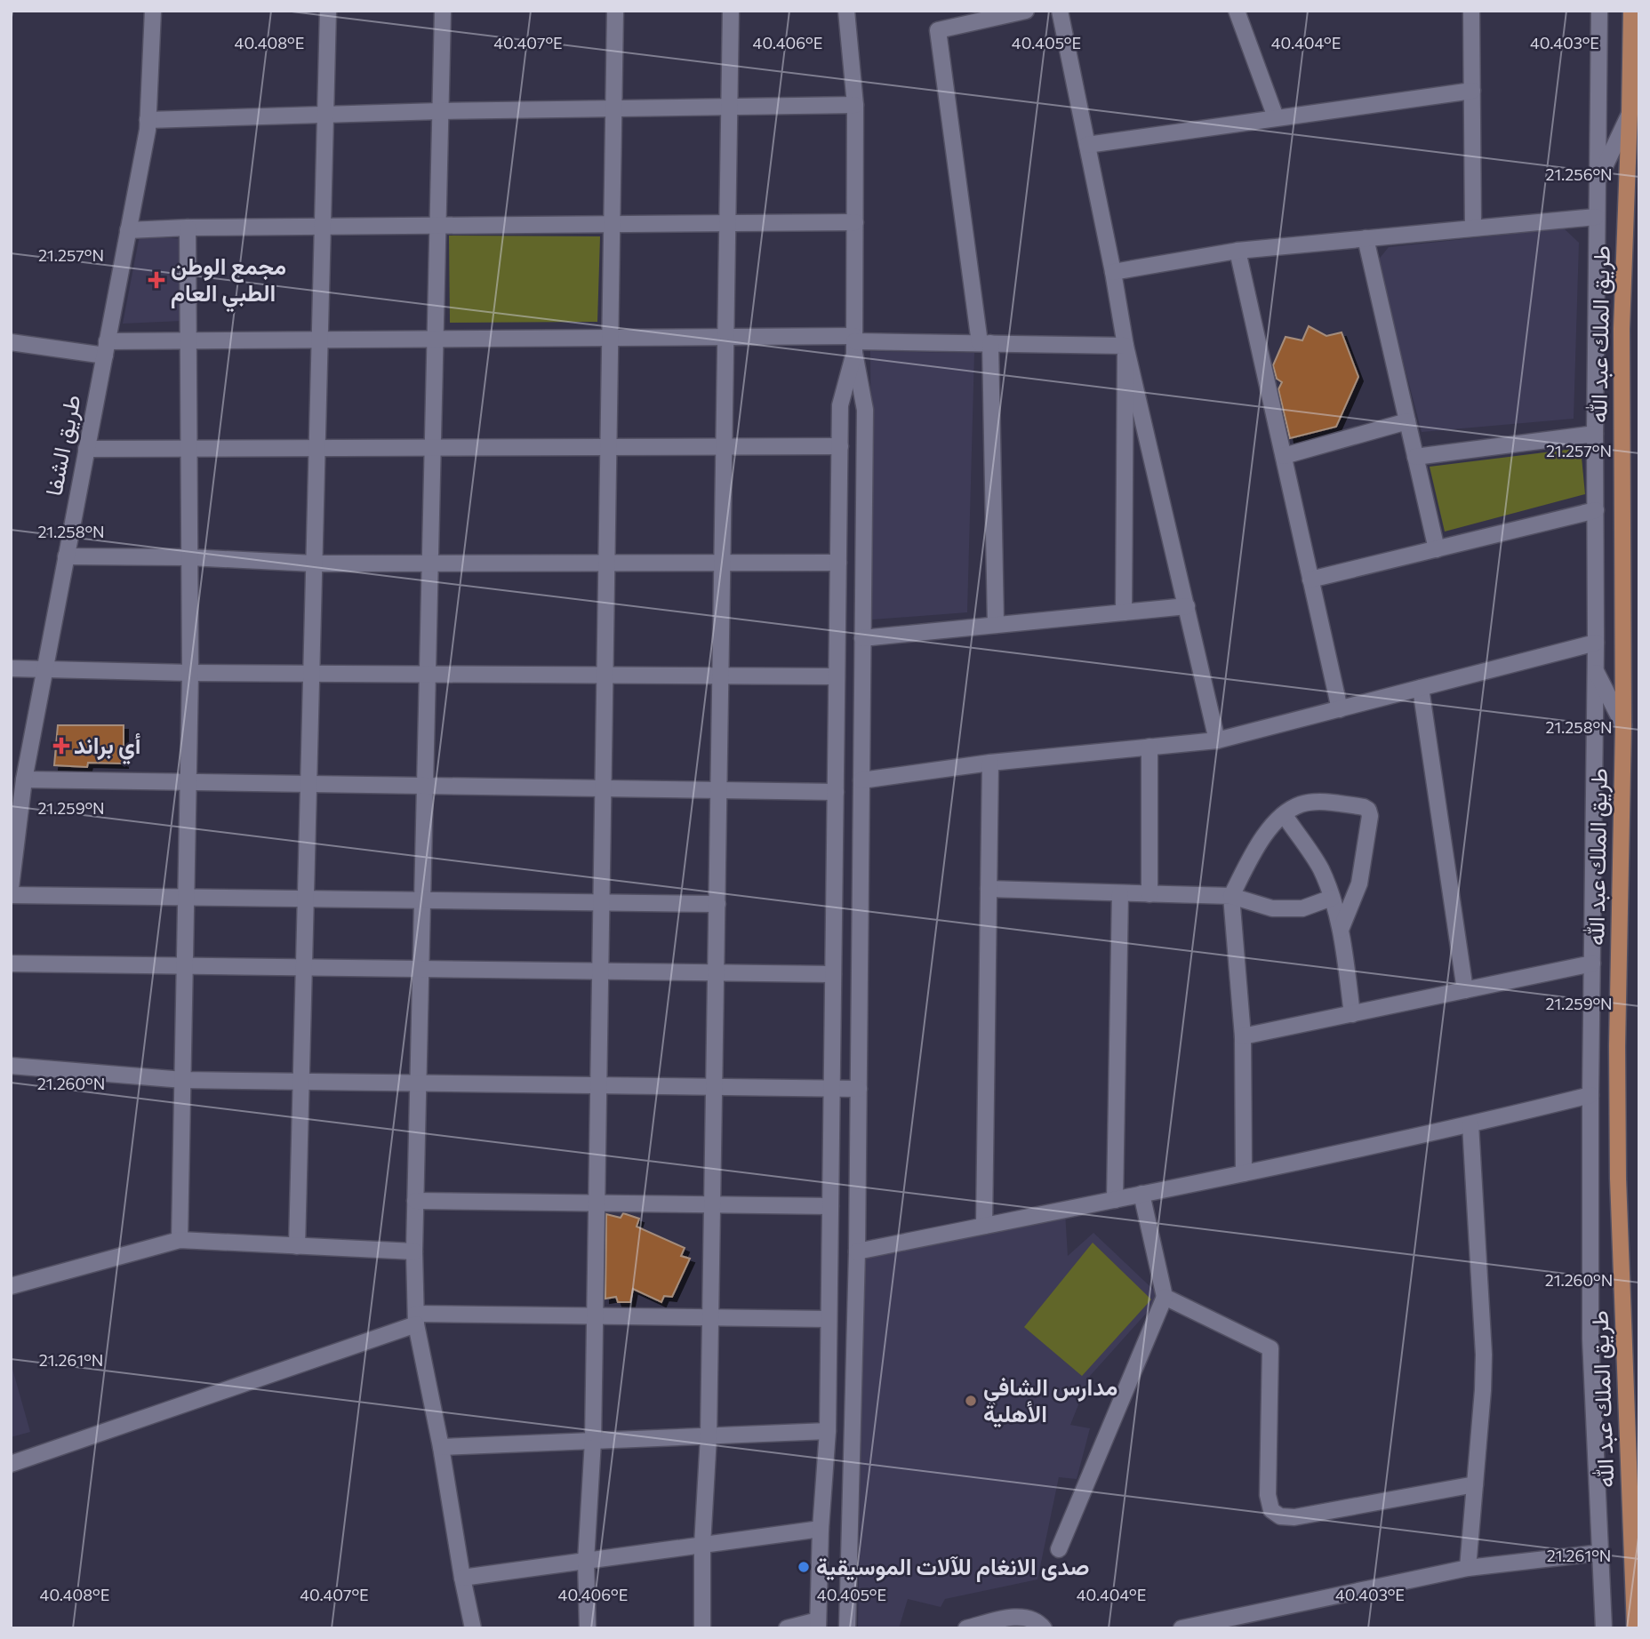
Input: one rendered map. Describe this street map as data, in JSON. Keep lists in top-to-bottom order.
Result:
{
  "streets": {
    "main road": ["طريق الملك عبد الله"],
    "street": ["طريق الشفا"]
  },
  "places": {
    "health": ["مجمع الوطن الطبي العام", "أي براند"],
    "other": ["مدارس الشافي الأهلية", "صدى الانغام للآلات الموسيقية"]
  },
  "coordinates": [
    "40.408°E",
    "40.407°E",
    "40.406°E",
    "40.405°E",
    "40.404°E",
    "40.403°E",
    "21.256°N",
    "21.257°N",
    "21.258°N",
    "21.259°N",
    "21.260°N",
    "21.261°N"
  ]
}
